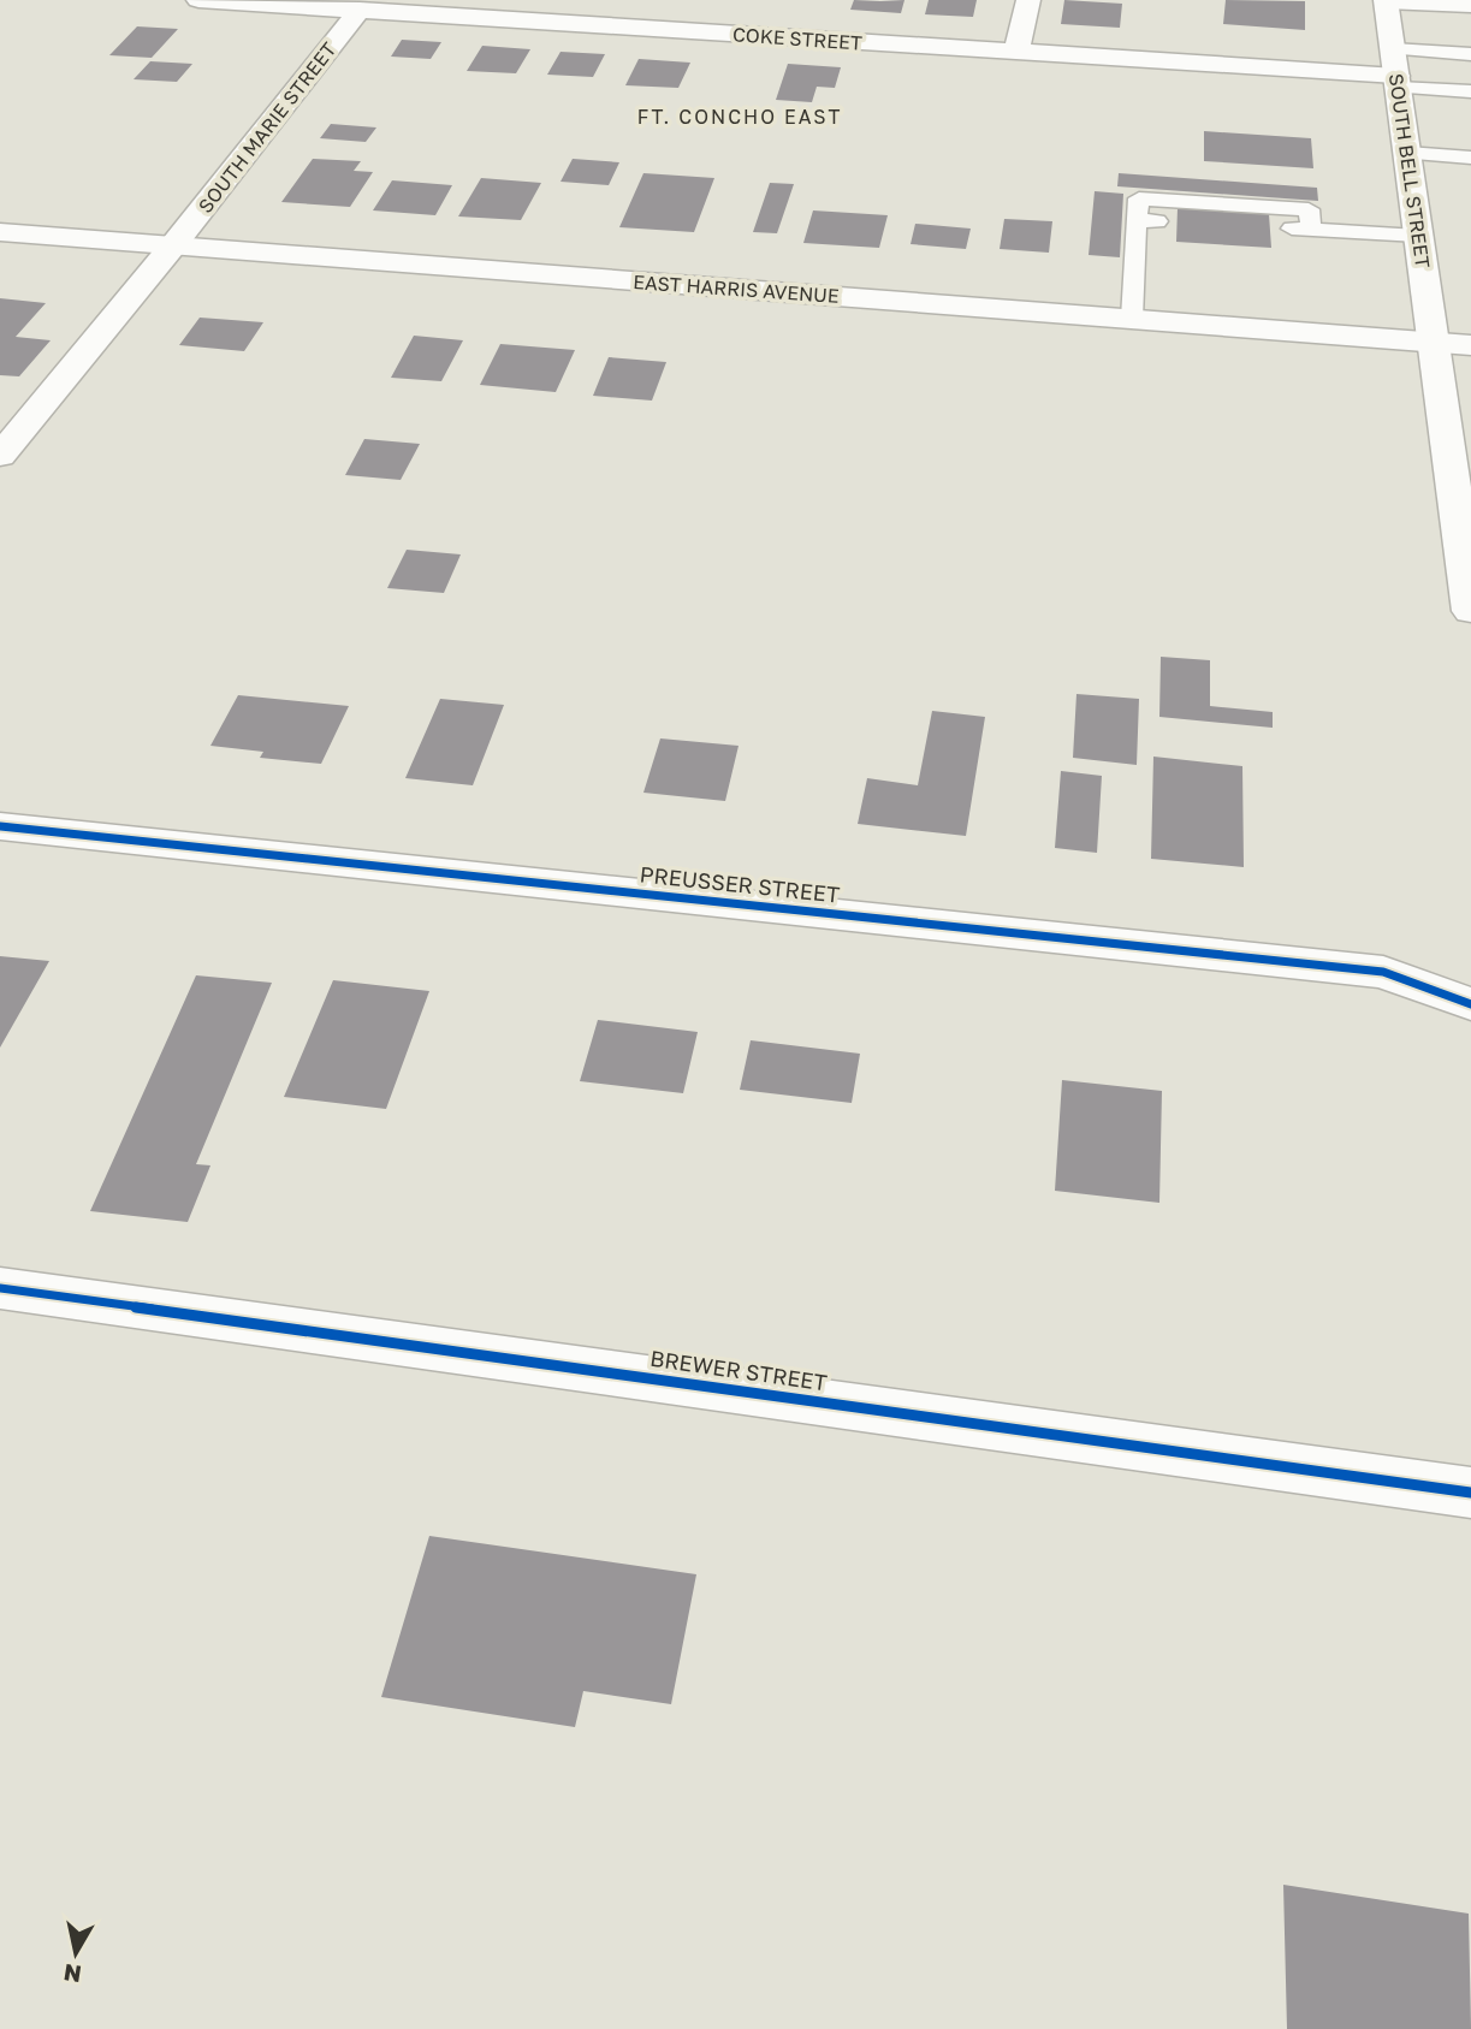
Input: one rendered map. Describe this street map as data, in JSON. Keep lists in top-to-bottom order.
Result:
{
  "streets": {
    "street": [
      "COKE STREET",
      "SOUTH MARIE STREET",
      "SOUTH BELL STREET",
      "EAST HARRIS AVENUE",
      "PREUSSER STREET",
      "BREWER STREET"
    ]
  },
  "crossings": [
    ["COKE STREET", "SOUTH MARIE STREET"],
    ["COKE STREET", "SOUTH BELL STREET"],
    ["SOUTH MARIE STREET", "EAST HARRIS AVENUE"],
    ["SOUTH BELL STREET", "EAST HARRIS AVENUE"]
  ],
  "districts": ["FT. CONCHO EAST"],
  "north": "bottom"
}
